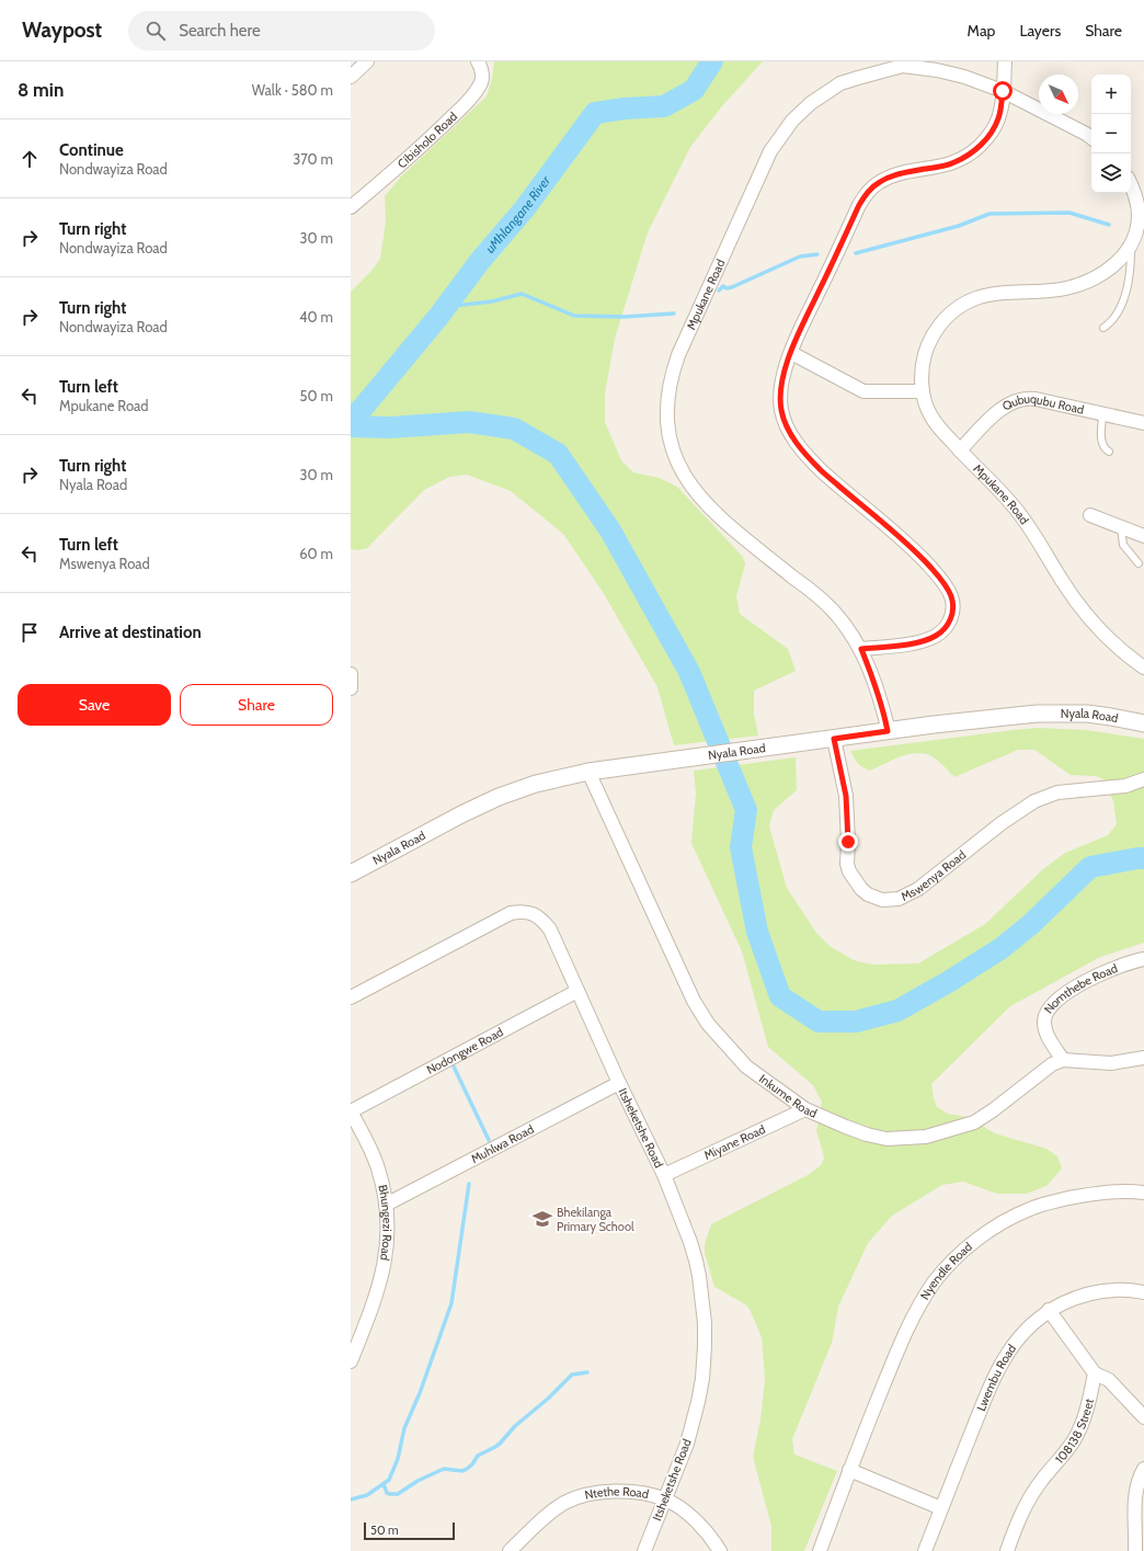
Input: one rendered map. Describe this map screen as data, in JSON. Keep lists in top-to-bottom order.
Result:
{
  "streets": {
    "street": [
      "Cibisholo Road",
      "Mpukane Road",
      "Qubuqubu Road",
      "Nyala Road",
      "Mswenya Road",
      "Nomthebe Road",
      "Nodongwe Road",
      "Inkume Road",
      "Itsheketshe Road",
      "Miyane Road",
      "Muhlwa Road",
      "Bhungezi Road",
      "Nyendle Road",
      "Lwembu Road",
      "108138 Street",
      "Ntethe Road"
    ]
  },
  "crossings": [
    ["Mpukane Road", "Qubuqubu Road"],
    ["Mpukane Road", "Nyala Road"],
    ["Nyala Road", "Mswenya Road"],
    ["Nyala Road", "Inkume Road"],
    ["Nomthebe Road", "Inkume Road"],
    ["Nodongwe Road", "Itsheketshe Road"],
    ["Nodongwe Road", "Bhungezi Road"],
    ["Inkume Road", "Miyane Road"],
    ["Itsheketshe Road", "Miyane Road"],
    ["Itsheketshe Road", "Muhlwa Road"],
    ["Itsheketshe Road", "Ntethe Road"],
    ["Muhlwa Road", "Bhungezi Road"]
  ],
  "water": ["uMhlangane River"],
  "places": {
    "school or university": ["Bhekilanga Primary School"]
  },
  "scale_bar": "50 m",
  "north": "bottom right",
  "page": {
    "header": "Waypost",
    "search": "Search here",
    "nav": ["Map", "Layers", "Share"],
    "heading": ["8 min", "Walk · 580 m"],
    "map_buttons": ["+", "−"],
    "list": [
      ["Continue", "Nondwayiza Road", "370 m"],
      ["Turn right", "Nondwayiza Road", "30 m"],
      ["Turn right", "Nondwayiza Road", "40 m"],
      ["Turn left", "Mpukane Road", "50 m"],
      ["Turn right", "Nyala Road", "30 m"],
      ["Turn left", "Mswenya Road", "60 m"],
      "Arrive at destination"
    ],
    "buttons": ["Save", "Share"],
    "scale": "50 m"
  }
}
